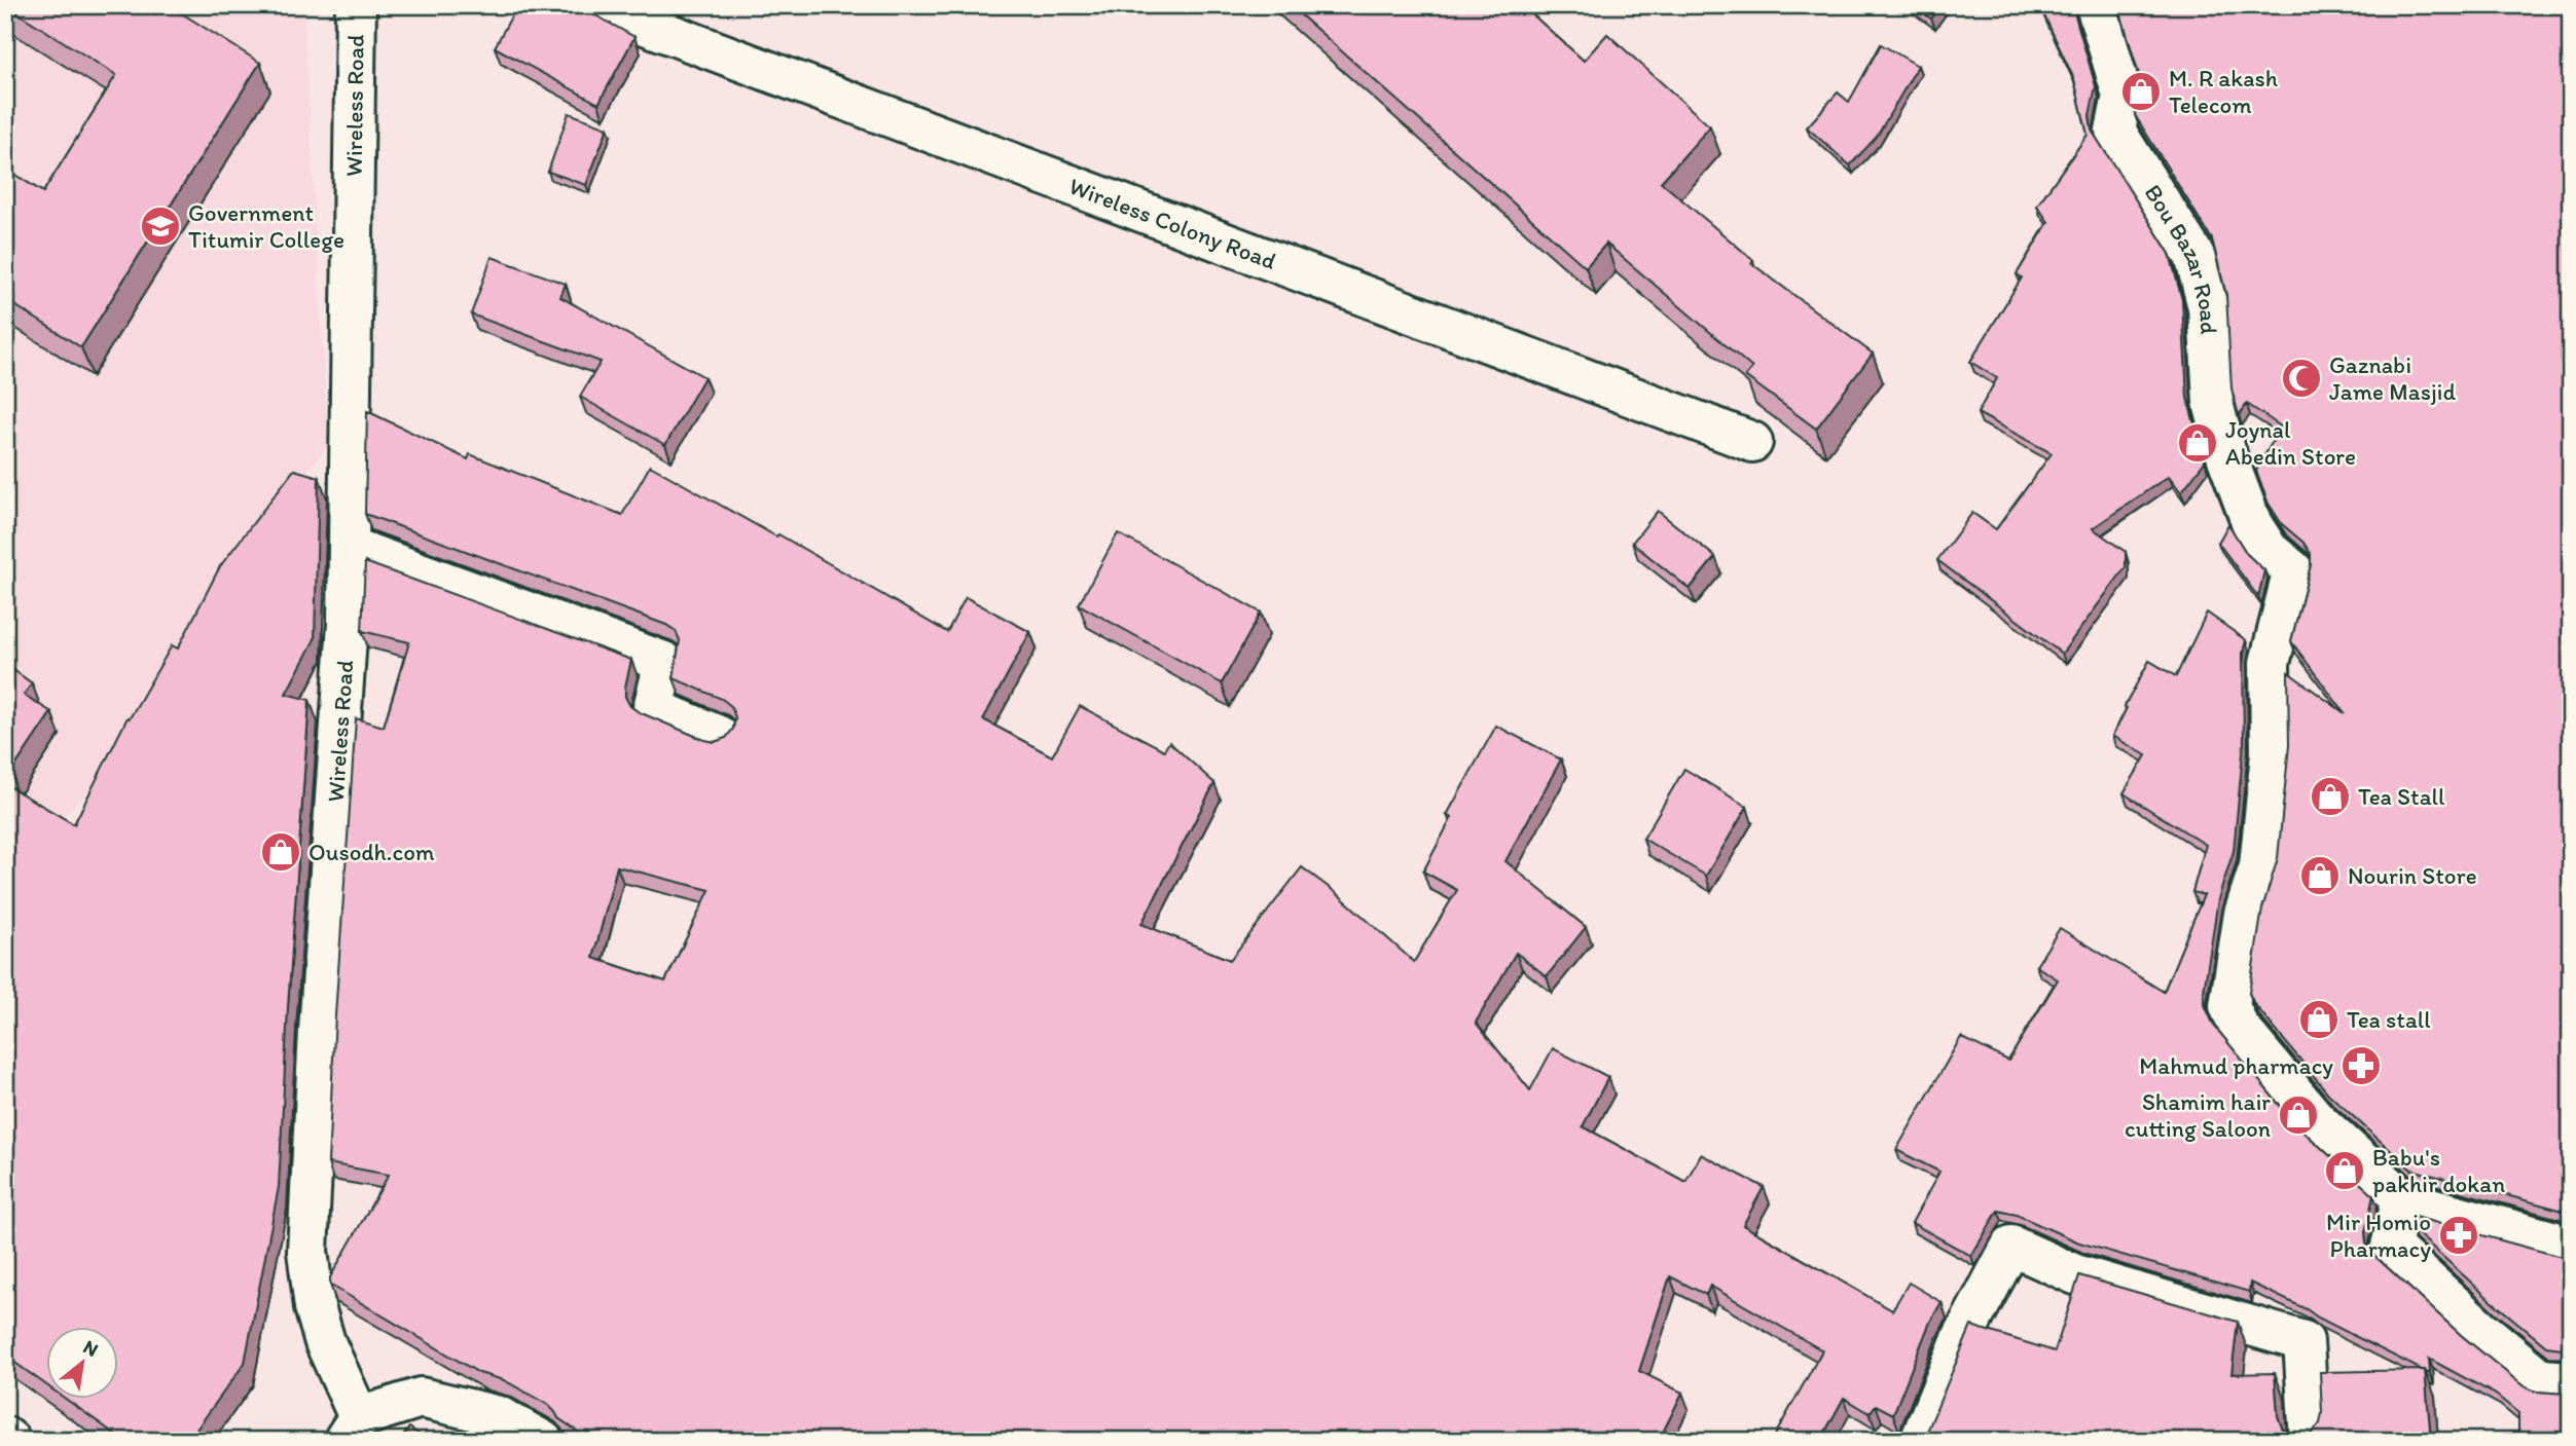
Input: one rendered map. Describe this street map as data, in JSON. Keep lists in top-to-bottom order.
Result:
{
  "streets": {
    "street": ["Wireless Road", "Wireless Colony Road", "Bou Bazar Road"]
  },
  "places": {
    "shop": [
      "M. R akash Telecom",
      "Joynal Abedin Store",
      "Tea Stall",
      "Ousodh.com",
      "Nourin Store",
      "Tea stall",
      "Shamim hair cutting Saloon",
      "Babu's pakhir dokan"
    ],
    "school or university": ["Government Titumir College"],
    "mosque": ["Gaznabi Jame Masjid"],
    "pharmacy": ["Mahmud pharmacy", "Mir Homio Pharmacy"]
  },
  "north": "top right"
}
